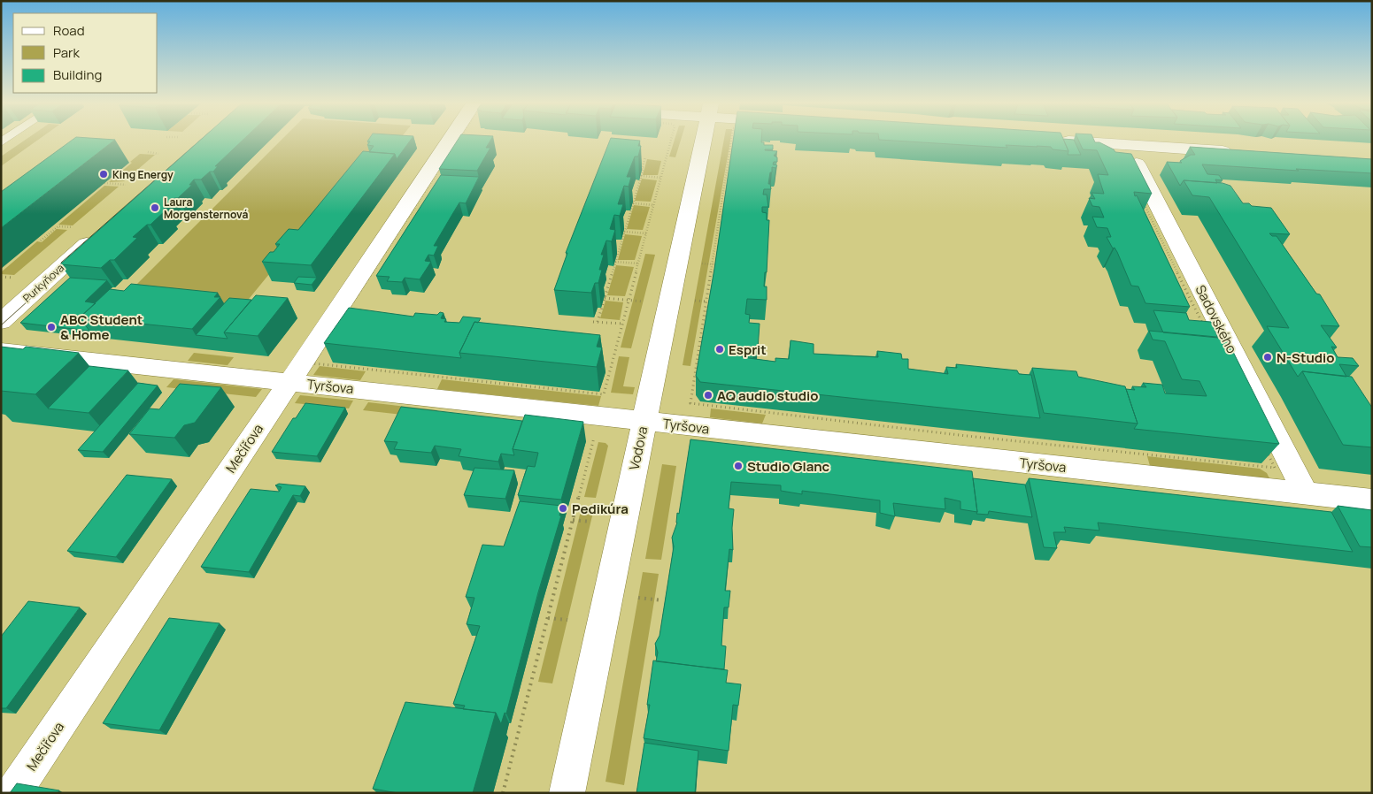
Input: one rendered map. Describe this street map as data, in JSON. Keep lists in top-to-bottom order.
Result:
{
  "streets": {
    "street": [
      "Purkyňova",
      "Sadovského",
      "Tyršova",
      "Mečířova",
      "Vodova"
    ]
  },
  "crossings": [
    ["Sadovského", "Tyršova"],
    ["Tyršova", "Mečířova"],
    ["Tyršova", "Vodova"]
  ],
  "places": [
    "King Energy",
    "Laura Morgensternová",
    "ABC Student & Home",
    "Esprit",
    "N-Studio",
    "AQ audio studio",
    "Studio Glanc",
    "Pedikúra"
  ],
  "legend": ["Road", "Park", "Building"]
}
